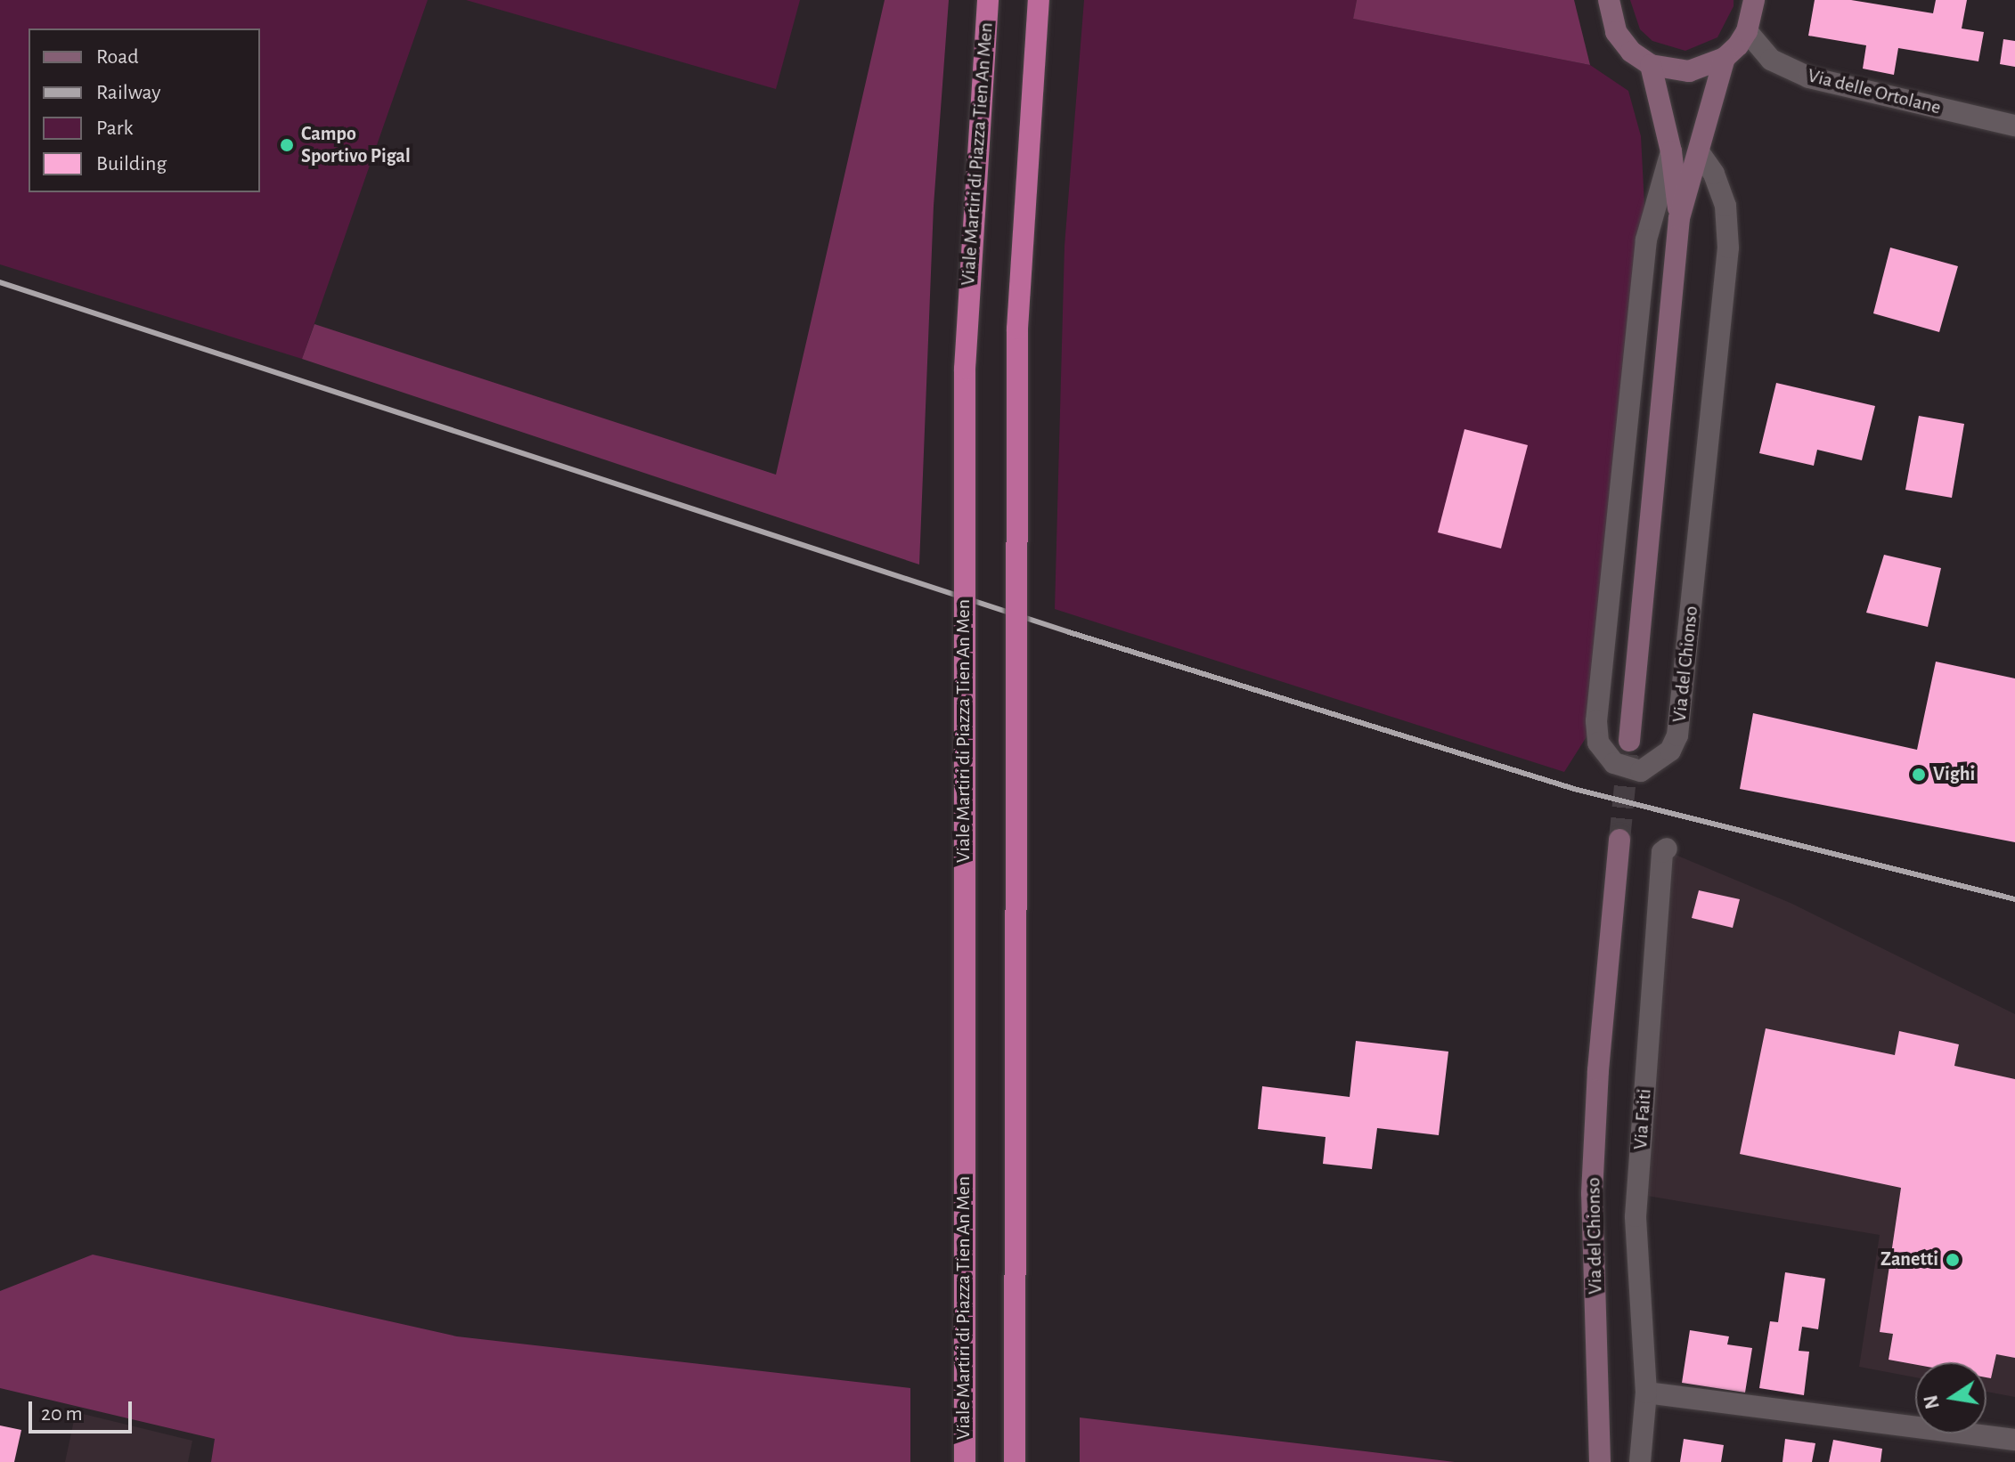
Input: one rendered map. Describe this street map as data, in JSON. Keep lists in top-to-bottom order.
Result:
{
  "streets": {
    "highway": ["Viale Martiri di Piazza Tien An Men"],
    "main road": ["Via del Chionso"],
    "street": ["Via delle Ortolane", "Via Faiti"]
  },
  "crossings": [
    ["Via delle Ortolane", "Via del Chionso"]
  ],
  "places": ["Campo Sportivo Pigal", "Vighi", "Zanetti"],
  "legend": [
    "Road",
    "Railway",
    "Park",
    "Building"
  ],
  "scale_bar": "20 m",
  "north": "left"
}
